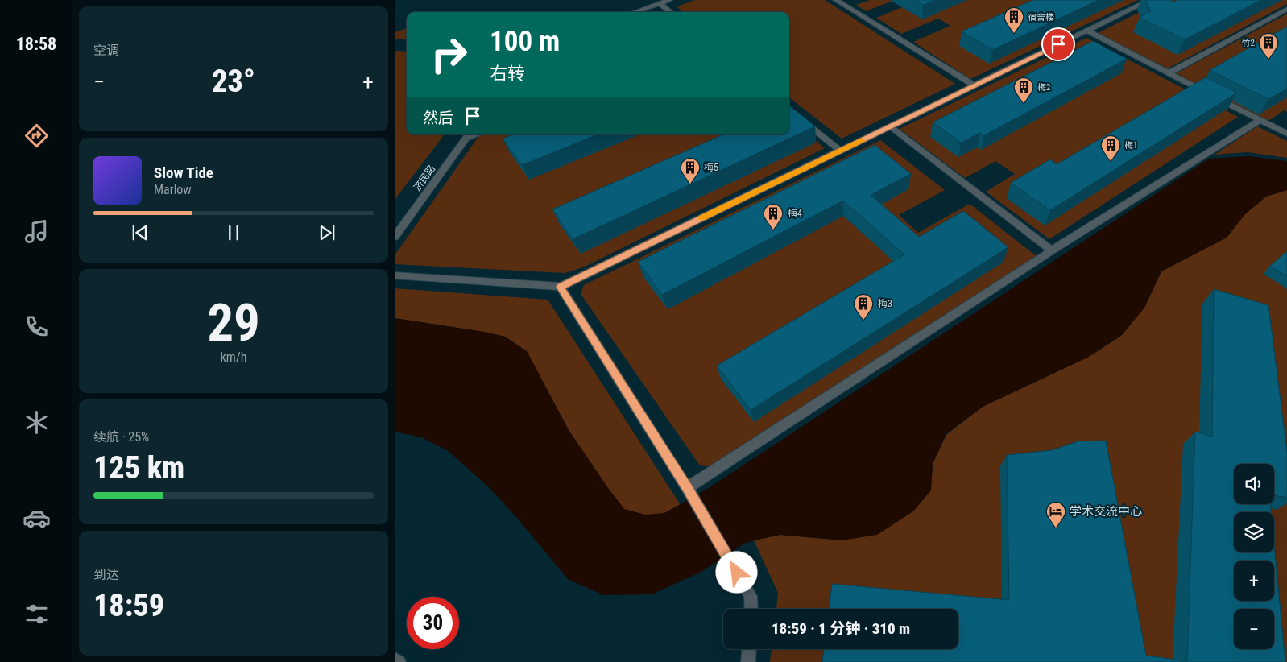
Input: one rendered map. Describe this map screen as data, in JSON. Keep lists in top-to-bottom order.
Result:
{
  "streets": {
    "street": ["济民路"]
  },
  "places": {
    "building": [
      "宿舍楼",
      "竹2",
      "梅2",
      "梅1",
      "梅5",
      "梅4",
      "梅3"
    ],
    "hotel": ["学术交流中心"]
  },
  "page": {
    "tabs": "18:58",
    "tile": [
      "空调",
      ["29", "km/h"],
      ["续航 · 25%", "125 km"],
      ["到达", "18:59"]
    ],
    "turn": ["100 m", "右转"],
    "heat": ["−", "23°", "+"],
    "then": "然后",
    "song": ["Slow Tide", "Marlow"],
    "map_buttons": ["+", "−"],
    "limit": "30",
    "trip": "18:59 · 1 分钟 · 310 m"
  }
}
